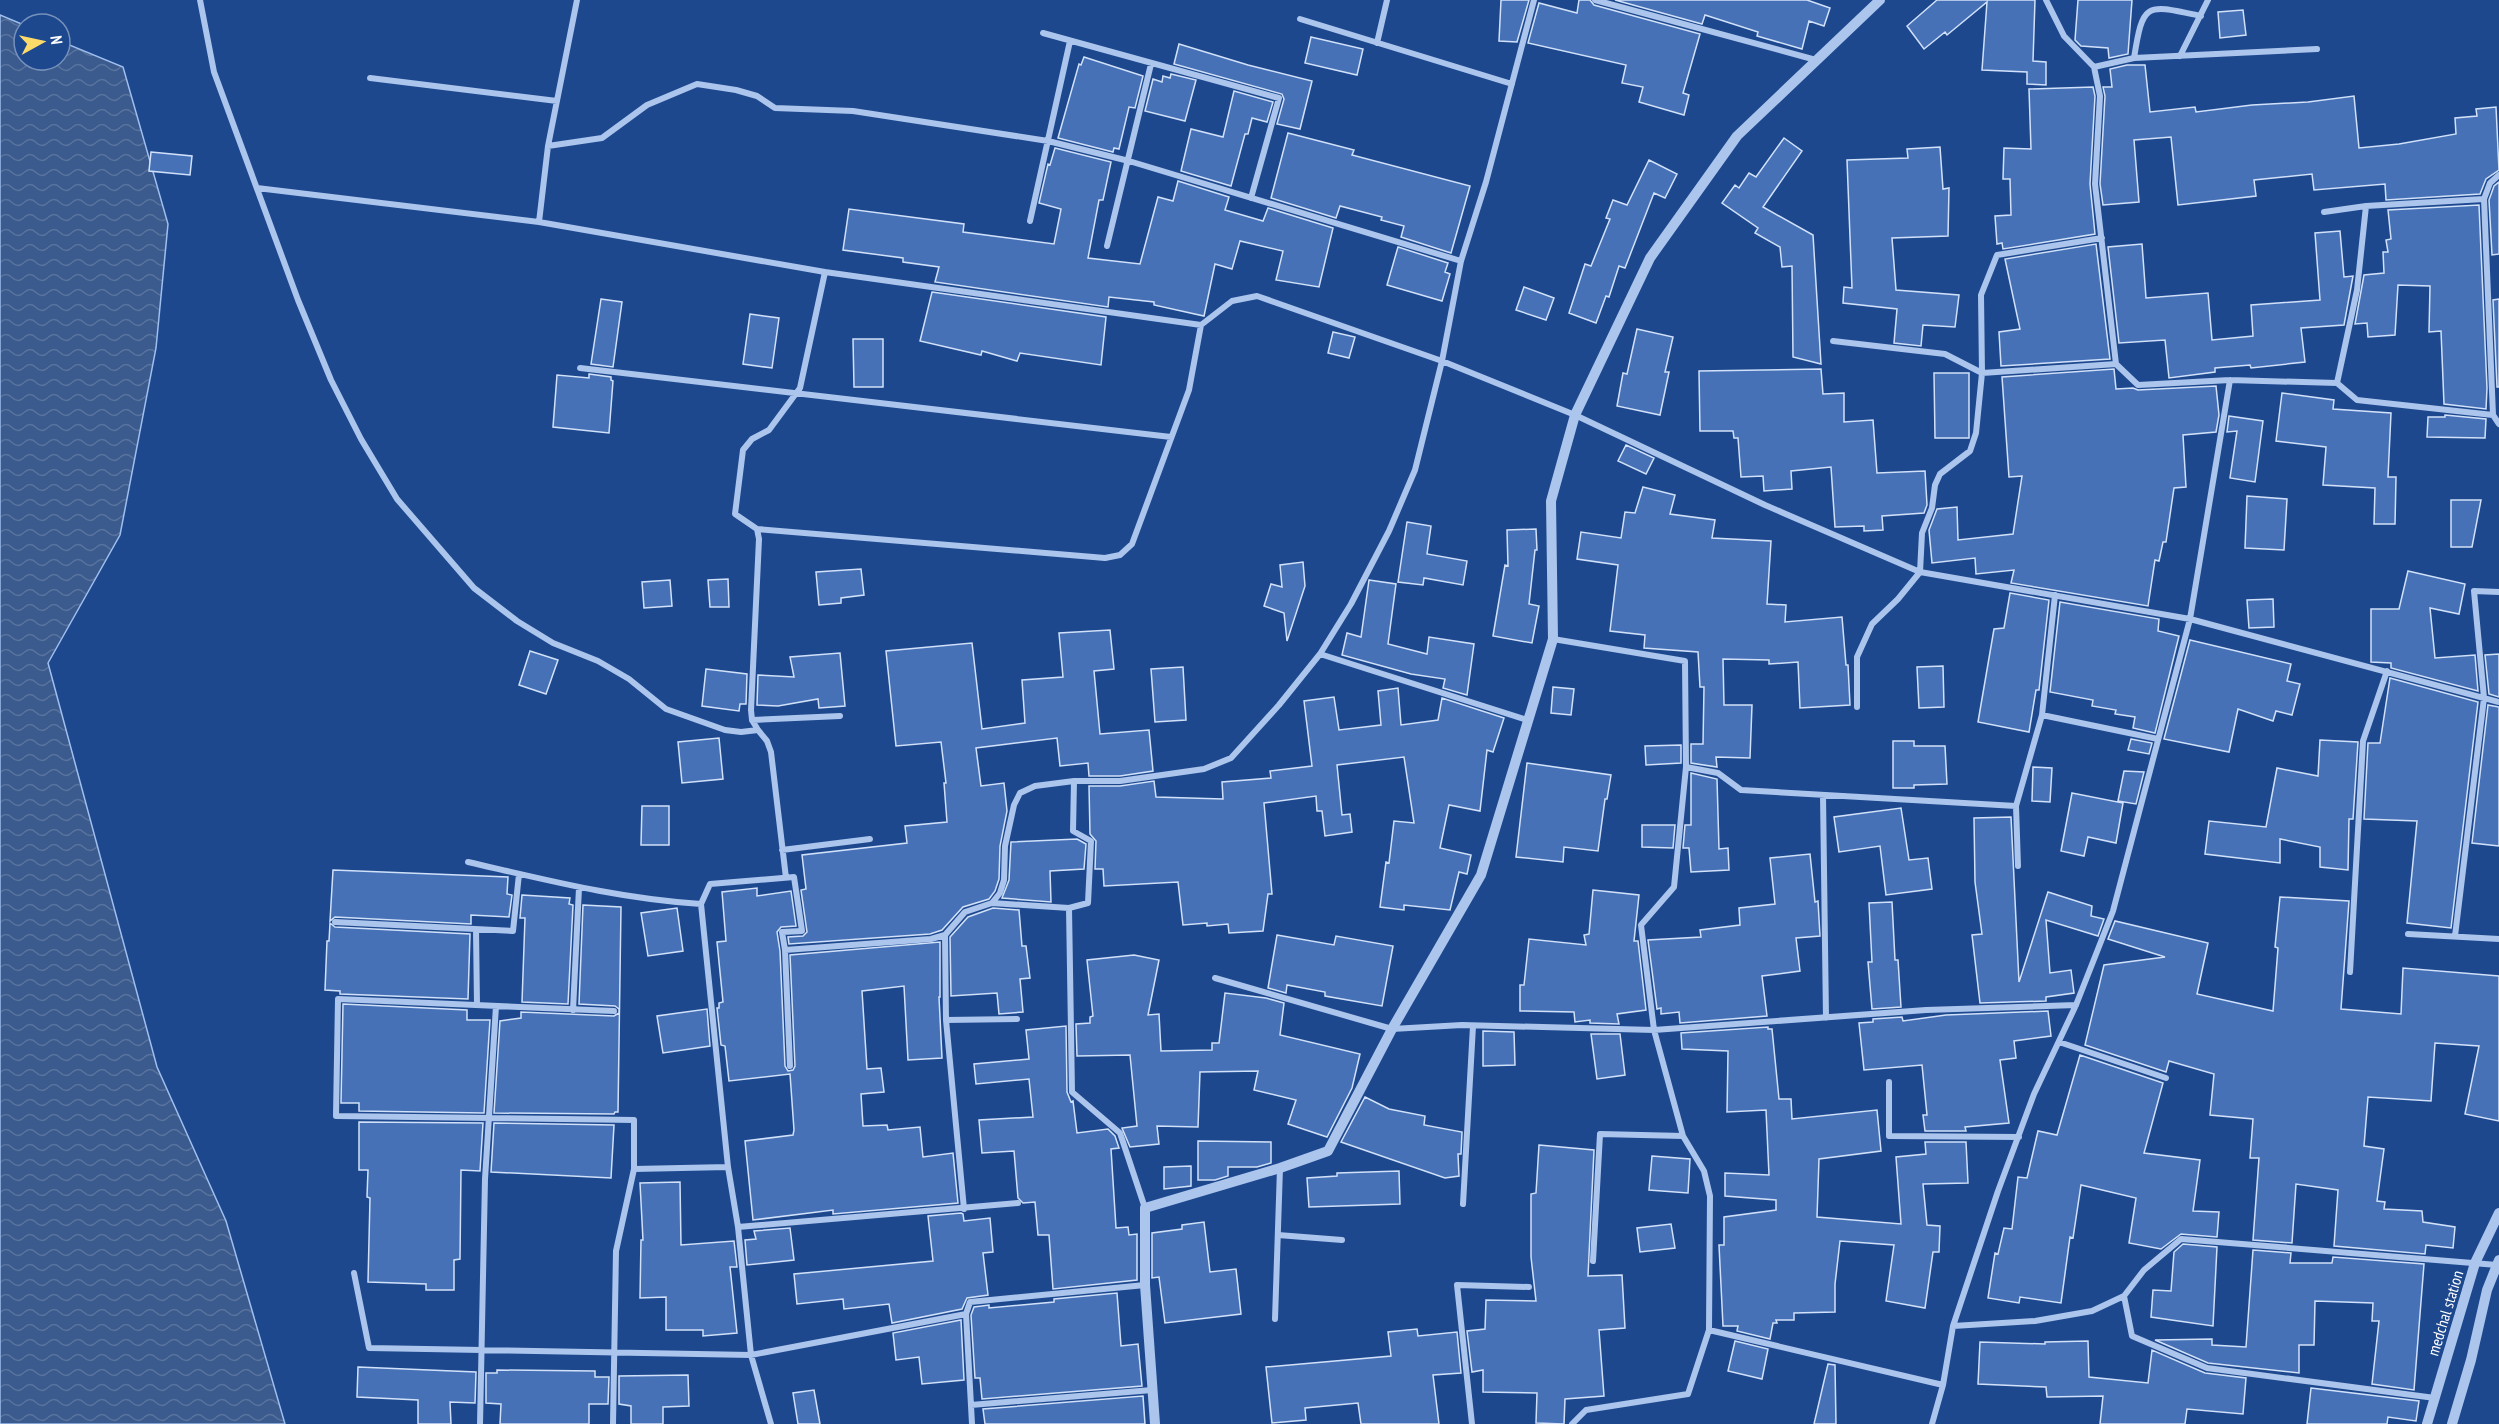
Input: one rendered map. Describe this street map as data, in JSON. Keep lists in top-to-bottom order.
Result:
{
  "streets": {
    "street": ["medchal station"]
  },
  "north": "right"
}
